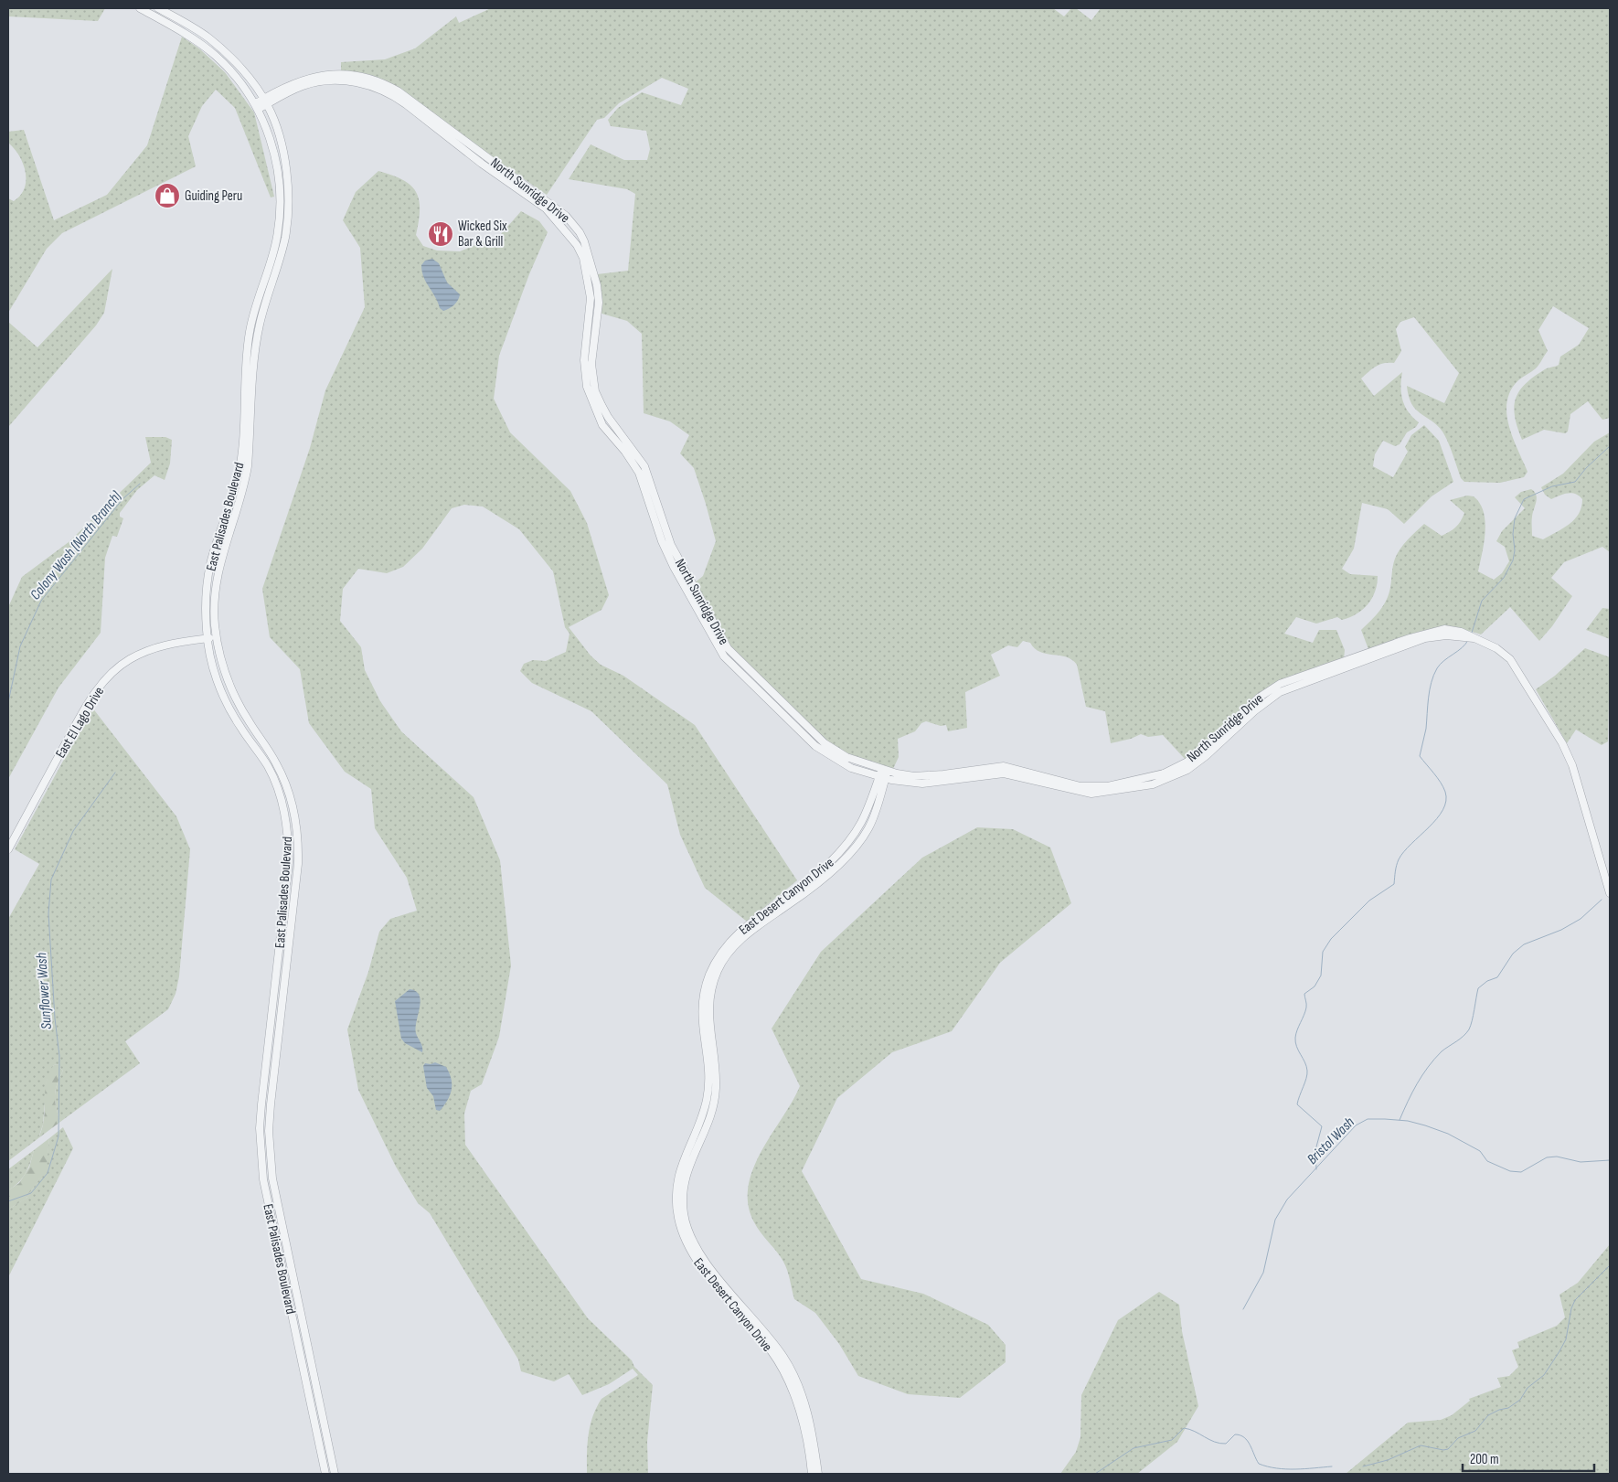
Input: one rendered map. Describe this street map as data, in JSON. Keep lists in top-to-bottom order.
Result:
{
  "streets": {
    "street": [
      "North Sunridge Drive",
      "East Palisades Boulevard",
      "East El Lago Drive",
      "East Desert Canyon Drive"
    ]
  },
  "crossings": [
    ["North Sunridge Drive", "East Palisades Boulevard"],
    ["North Sunridge Drive", "East Desert Canyon Drive"],
    ["East Palisades Boulevard", "East El Lago Drive"]
  ],
  "water": ["Colony Wash (North Branch)", "Sunflower Wash", "Bristol Wash"],
  "places": {
    "shop": ["Guiding Peru"],
    "restaurant": ["Wicked Six Bar & Grill"]
  },
  "scale_bar": "200 m"
}
